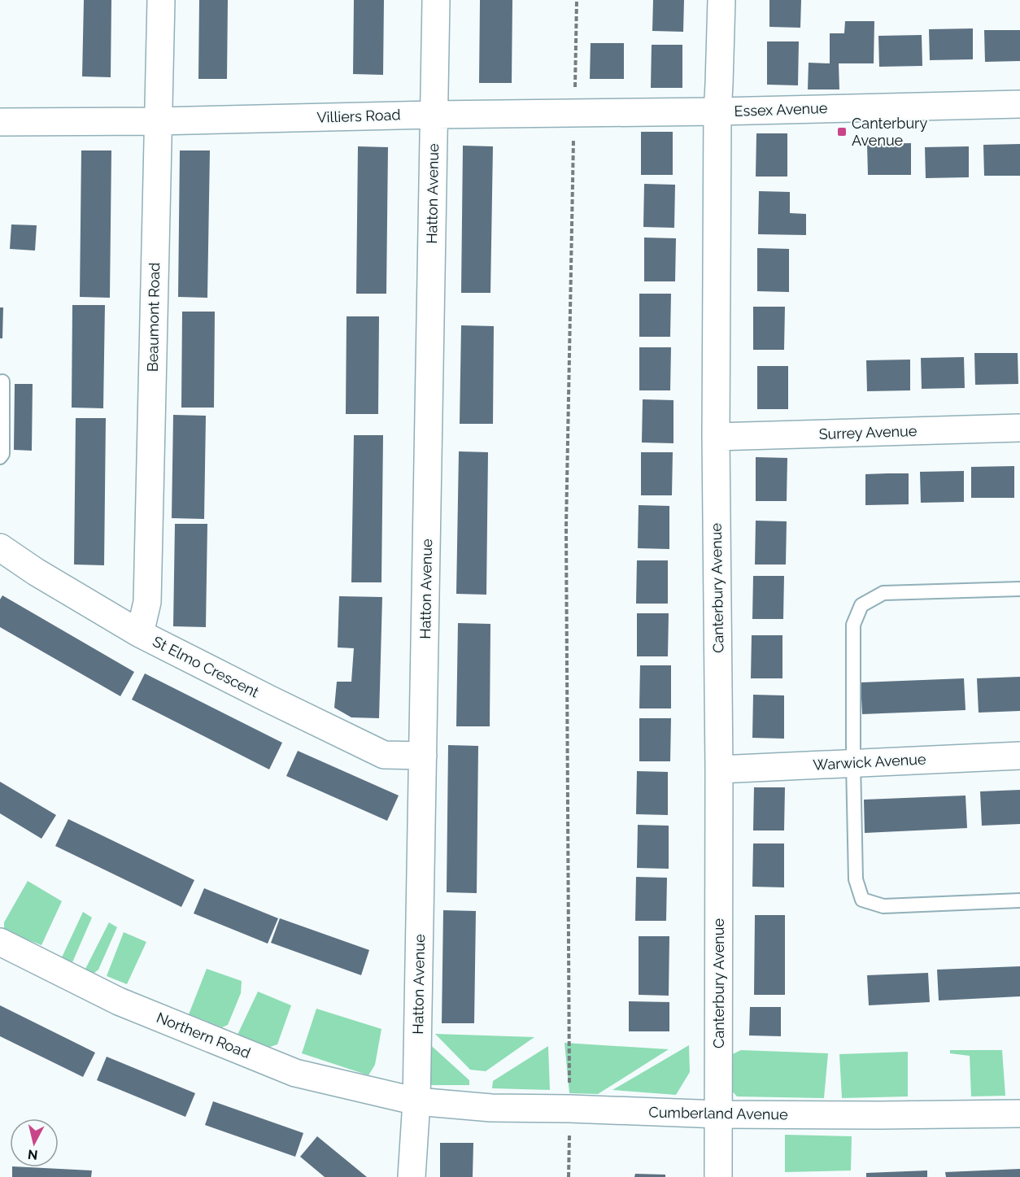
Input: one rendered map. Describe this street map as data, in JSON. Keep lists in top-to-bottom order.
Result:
{
  "streets": {
    "street": [
      "Essex Avenue",
      "Villiers Road",
      "Hatton Avenue",
      "Beaumont Road",
      "Surrey Avenue",
      "Canterbury Avenue",
      "St Elmo Crescent",
      "Warwick Avenue",
      "Northern Road",
      "Cumberland Avenue"
    ]
  },
  "crossings": [
    ["Essex Avenue", "Villiers Road"],
    ["Essex Avenue", "Canterbury Avenue"],
    ["Villiers Road", "Hatton Avenue"],
    ["Villiers Road", "Beaumont Road"],
    ["Villiers Road", "Canterbury Avenue"],
    ["Hatton Avenue", "St Elmo Crescent"],
    ["Hatton Avenue", "Northern Road"],
    ["Hatton Avenue", "Cumberland Avenue"],
    ["Beaumont Road", "St Elmo Crescent"],
    ["Surrey Avenue", "Canterbury Avenue"],
    ["Canterbury Avenue", "Warwick Avenue"],
    ["Canterbury Avenue", "Cumberland Avenue"],
    ["Northern Road", "Cumberland Avenue"]
  ],
  "places": {
    "transit": ["Canterbury Avenue"]
  },
  "north": "bottom"
}
